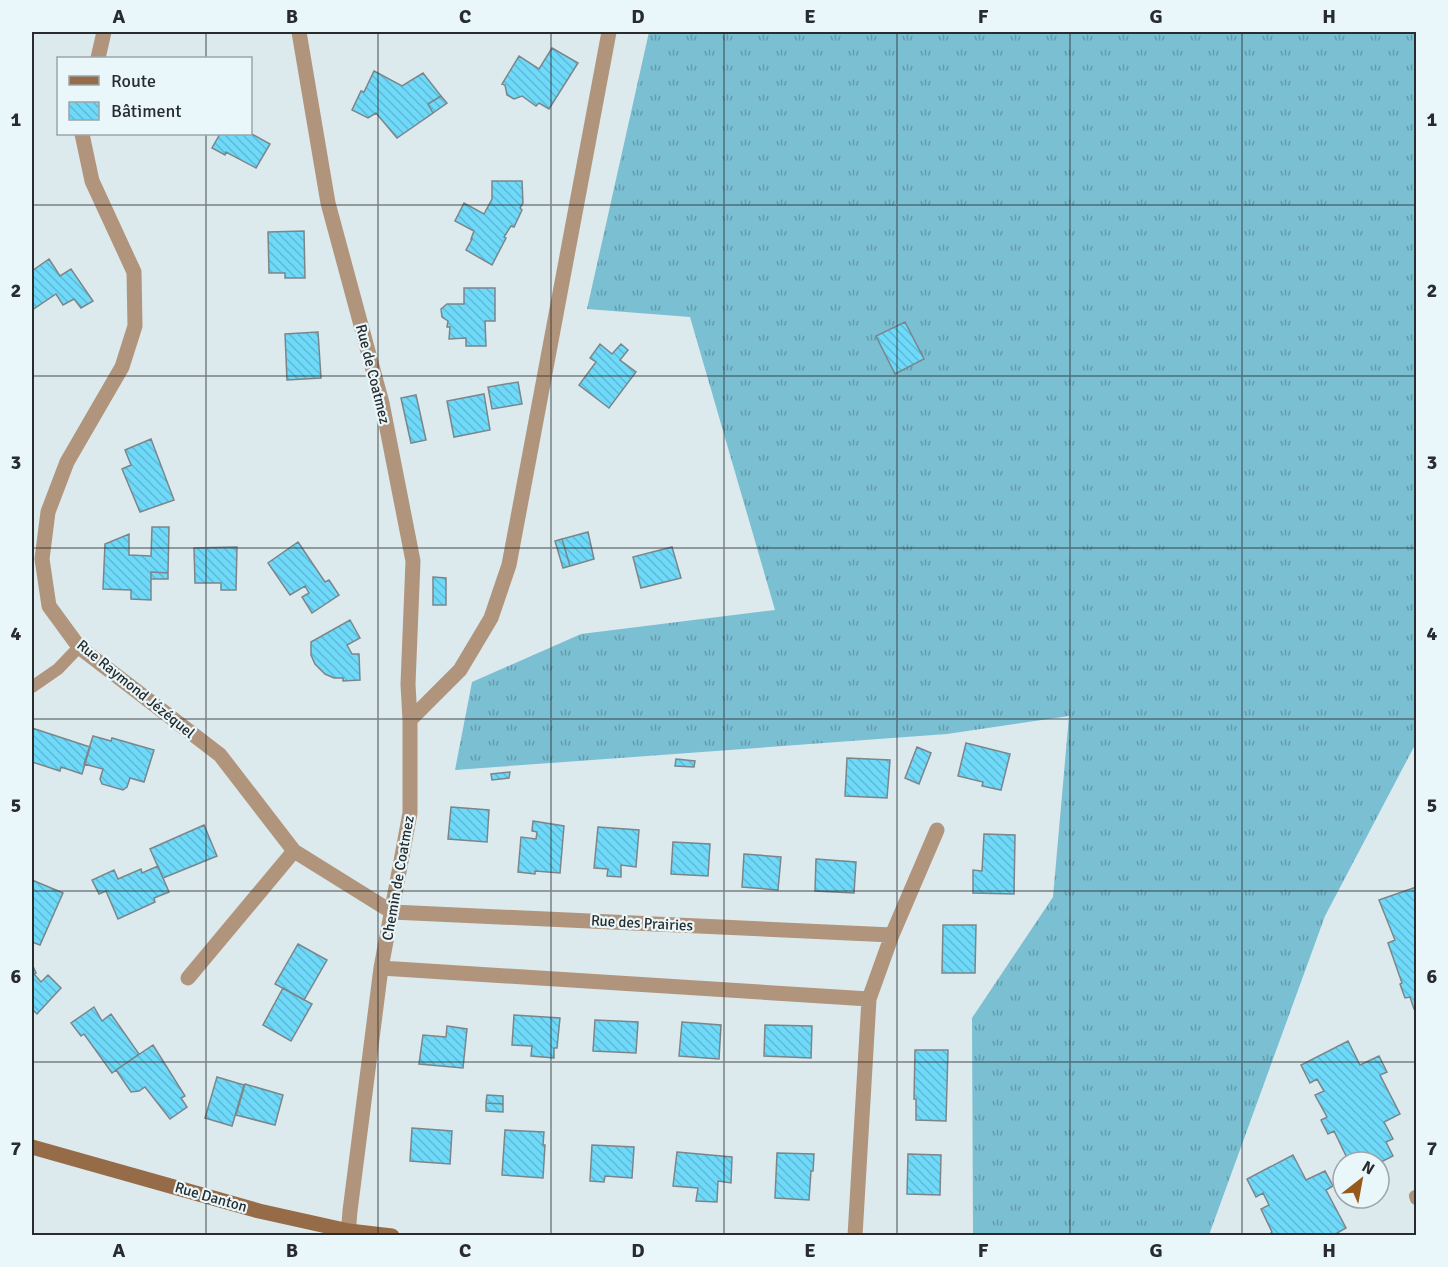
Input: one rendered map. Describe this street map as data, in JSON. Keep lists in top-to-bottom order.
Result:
{
  "streets": {
    "main road": ["Rue Danton"],
    "street": [
      "Rue de Coatmez",
      "Rue Raymond Jézéquel",
      "Chemin de Coatmez",
      "Rue des Prairies"
    ]
  },
  "crossings": [
    ["Rue de Coatmez", "Chemin de Coatmez"],
    ["Rue Raymond Jézéquel", "Chemin de Coatmez"],
    ["Rue Raymond Jézéquel", "Rue des Prairies"],
    ["Chemin de Coatmez", "Rue des Prairies"],
    ["Chemin de Coatmez", "Rue Danton"]
  ],
  "legend": ["Route", "Bâtiment"],
  "north": "top right",
  "grid": {
    "columns": [
      "A",
      "B",
      "C",
      "D",
      "E",
      "F",
      "G",
      "H"
    ],
    "rows": [
      "1",
      "2",
      "3",
      "4",
      "5",
      "6",
      "7"
    ]
  }
}
